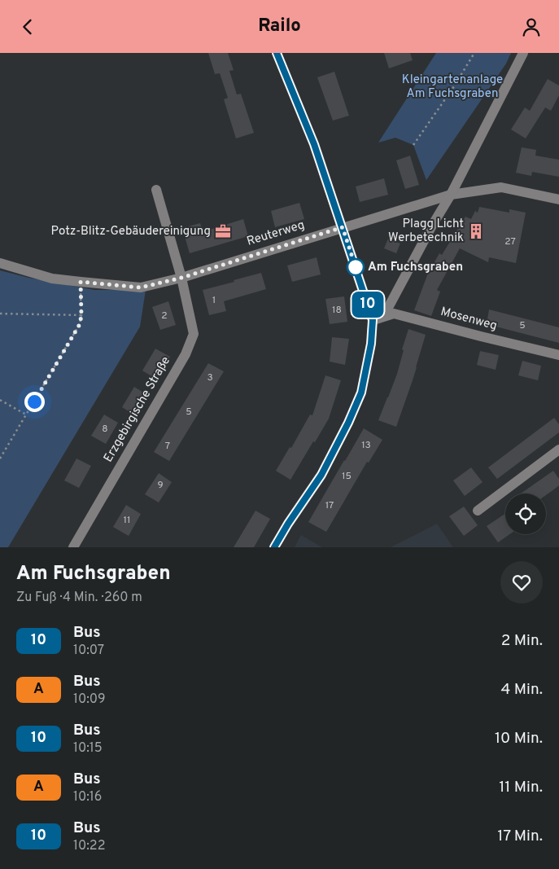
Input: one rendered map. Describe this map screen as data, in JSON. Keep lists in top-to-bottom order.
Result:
{
  "streets": {
    "street": ["Reuterweg", "Mosenweg", "Erzgebirgische Straße"]
  },
  "crossings": [
    ["Reuterweg", "Erzgebirgische Straße"]
  ],
  "parks": ["Kleingartenanlage Am Fuchsgraben"],
  "places": {
    "office": ["Potz-Blitz-Gebäudereinigung"],
    "building": ["Plagg Licht Werbetechnik"],
    "other": ["Am Fuchsgraben"]
  },
  "lines": ["bus line 10"],
  "house_numbers": [
    "27",
    "1",
    "18",
    "2",
    "5",
    "3",
    "5",
    "8",
    "13",
    "7",
    "15",
    "9",
    "17",
    "11"
  ],
  "page": {
    "header": "Railo",
    "on_map": "10",
    "heading": ["Am Fuchsgraben", "Zu Fuß · 4 Min. · 260 m"],
    "list": [
      {
        "mark": "10",
        "name": "Bus",
        "note": "10:07",
        "value": "2 Min."
      },
      {
        "mark": "A",
        "name": "Bus",
        "note": "10:09",
        "value": "4 Min."
      },
      {
        "mark": "10",
        "name": "Bus",
        "note": "10:15",
        "value": "10 Min."
      },
      {
        "mark": "A",
        "name": "Bus",
        "note": "10:16",
        "value": "11 Min."
      },
      {
        "mark": "10",
        "name": "Bus",
        "note": "10:22",
        "value": "17 Min."
      }
    ]
  }
}
